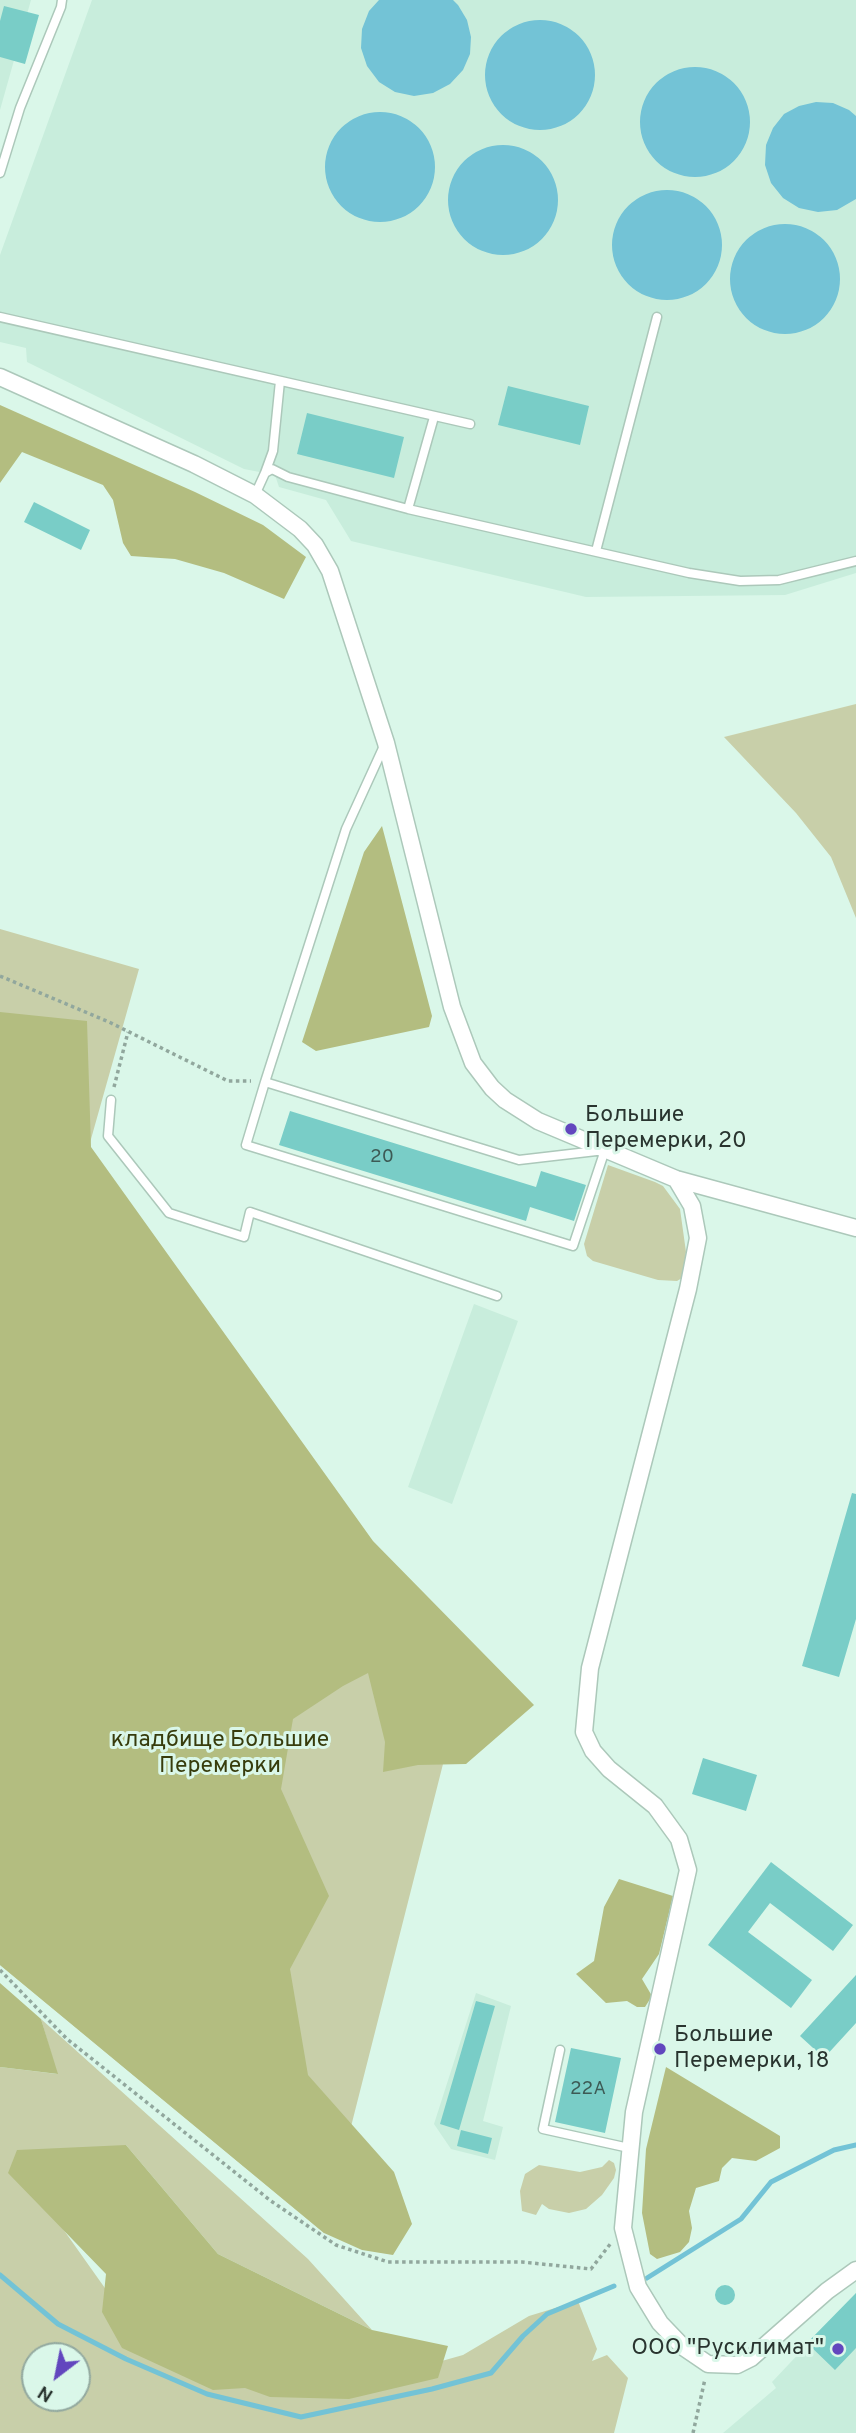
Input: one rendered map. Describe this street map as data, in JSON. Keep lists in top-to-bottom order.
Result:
{
  "parks": ["кладбище Большие Перемерки"],
  "places": ["Большие Перемерки, 20", "Большие Перемерки, 18", "ООО \"Русклимат\""],
  "house_numbers": ["20", "22А"],
  "north": "bottom left"
}
